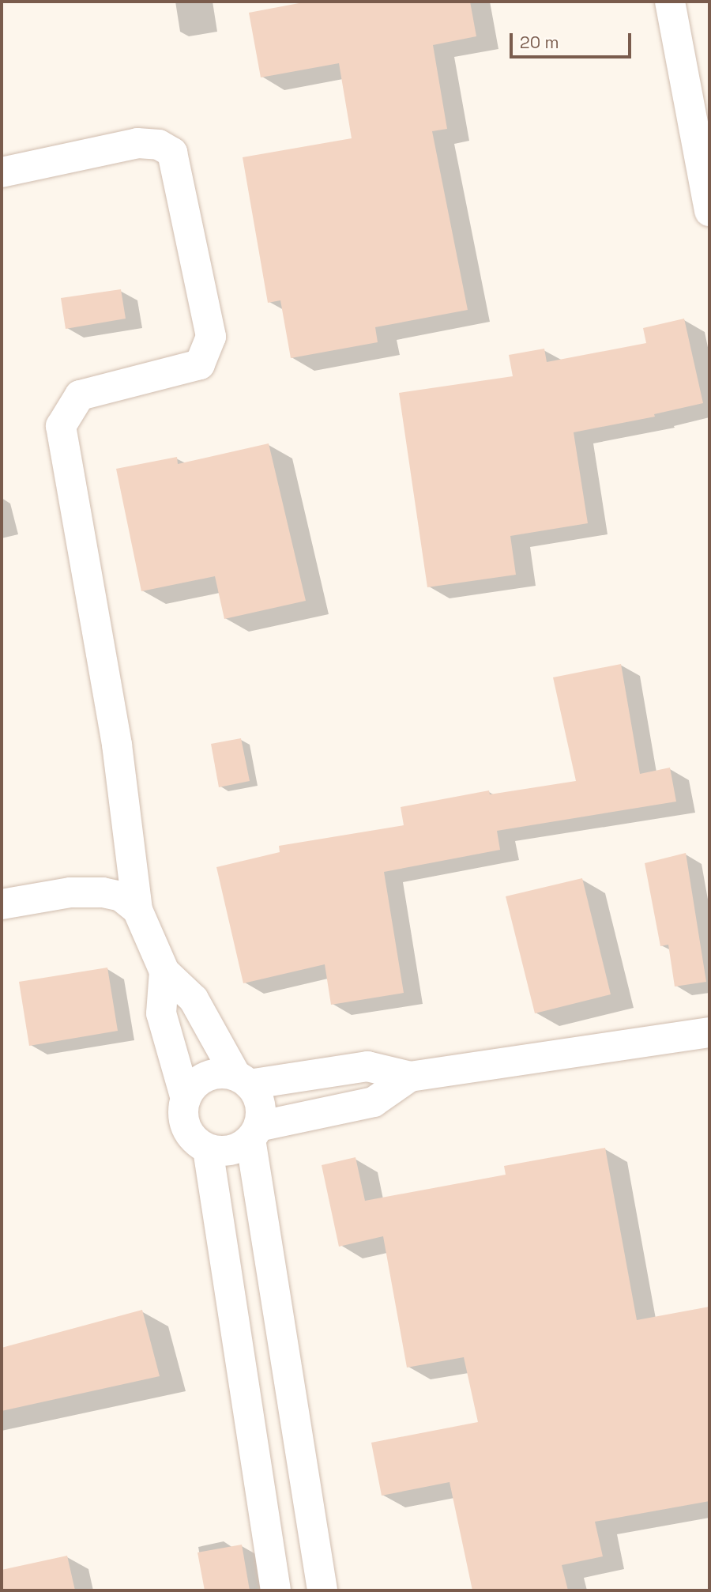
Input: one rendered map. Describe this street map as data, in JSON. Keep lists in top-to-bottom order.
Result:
{
  "scale_bar": "20 m"
}
